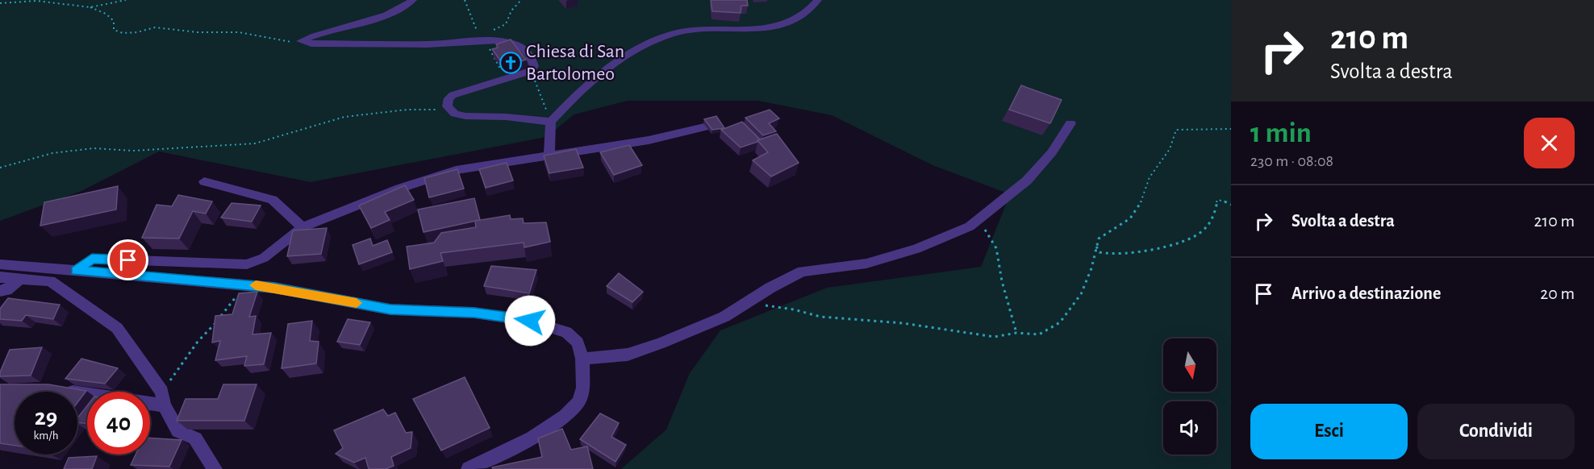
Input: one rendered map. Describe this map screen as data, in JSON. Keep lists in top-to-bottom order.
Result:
{
  "places": {
    "church": ["Chiesa di San Bartolomeo"]
  },
  "north": "bottom",
  "page": {
    "turn": ["210 m", "Svolta a destra"],
    "heading": ["1 min", "230 m · 08:08"],
    "list": [
      {
        "name": "Svolta a destra",
        "value": "210 m"
      },
      {
        "name": "Arrivo a destinazione",
        "value": "20 m"
      }
    ],
    "speed": "29 km/h",
    "limit": "40",
    "buttons": ["Esci", "Condividi"]
  }
}
